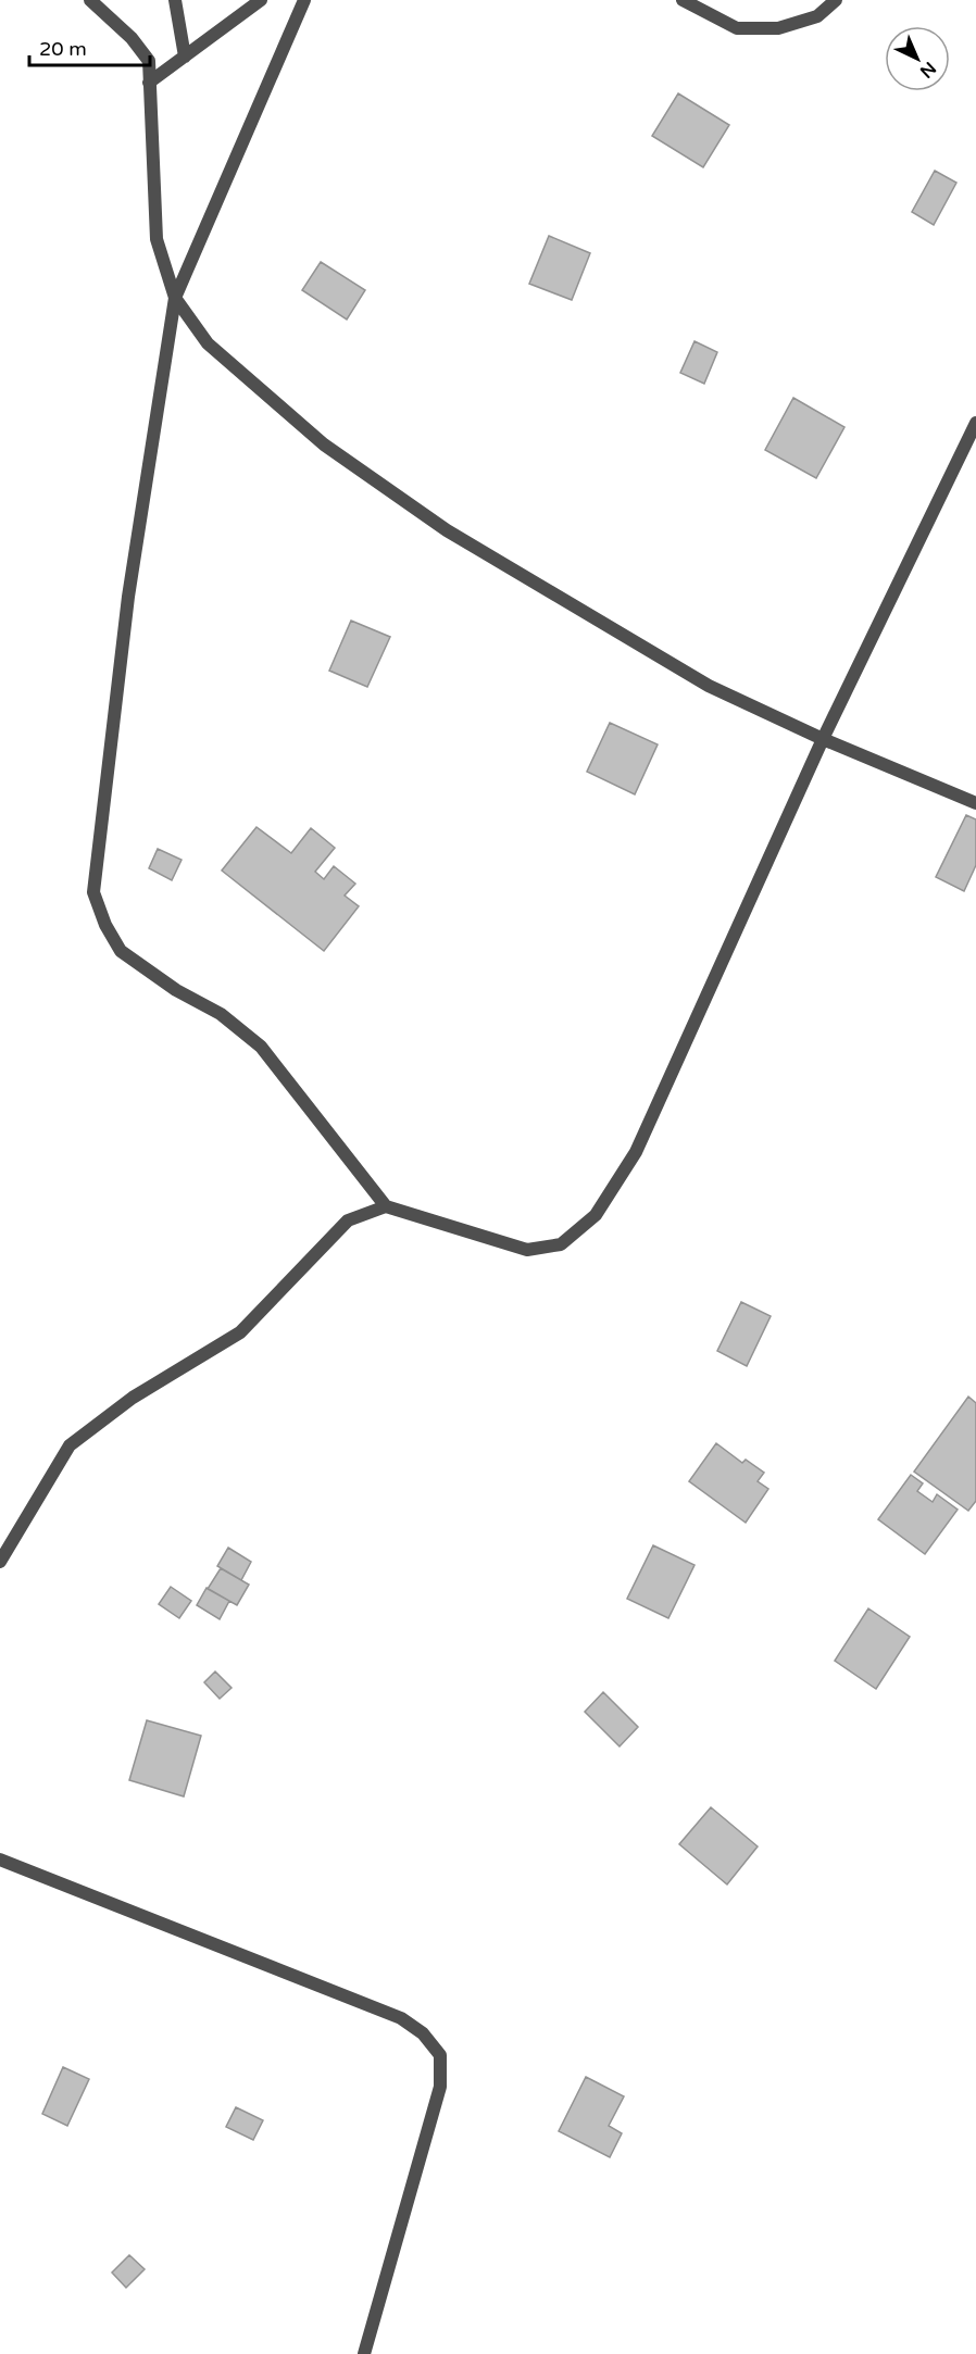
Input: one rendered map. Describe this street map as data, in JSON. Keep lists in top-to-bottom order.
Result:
{
  "scale_bar": "20 m",
  "north": "bottom right"
}
